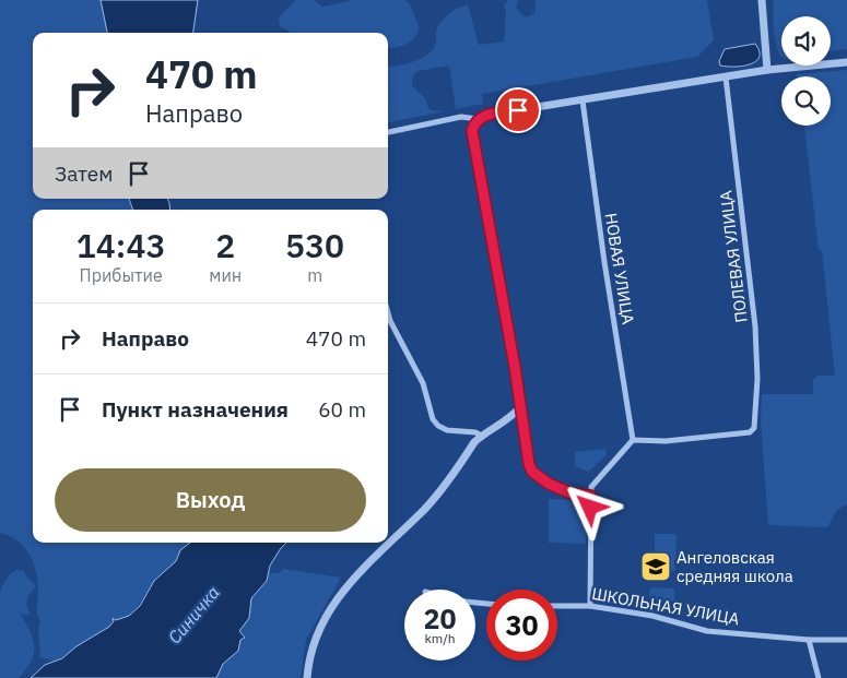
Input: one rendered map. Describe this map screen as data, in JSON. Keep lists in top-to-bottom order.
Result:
{
  "streets": {
    "street": ["ПОЛЕВАЯ УЛИЦА", "НОВАЯ УЛИЦА", "ШКОЛЬНАЯ УЛИЦА"]
  },
  "crossings": [
    ["ПОЛЕВАЯ УЛИЦА", "НОВАЯ УЛИЦА"]
  ],
  "water": ["Синичка"],
  "places": {
    "school or university": ["Ангеловская средняя школа"]
  },
  "page": {
    "turn": ["470 m", "Направо"],
    "then": "Затем",
    "eta": [
      "14:43",
      "Прибытие",
      "2",
      "мин",
      "530",
      "m"
    ],
    "list": [
      {
        "name": "Направо",
        "value": "470 m"
      },
      {
        "name": "Пункт назначения",
        "value": "60 m"
      }
    ],
    "buttons": "Выход",
    "speed": "20 km/h",
    "limit": "30"
  }
}
